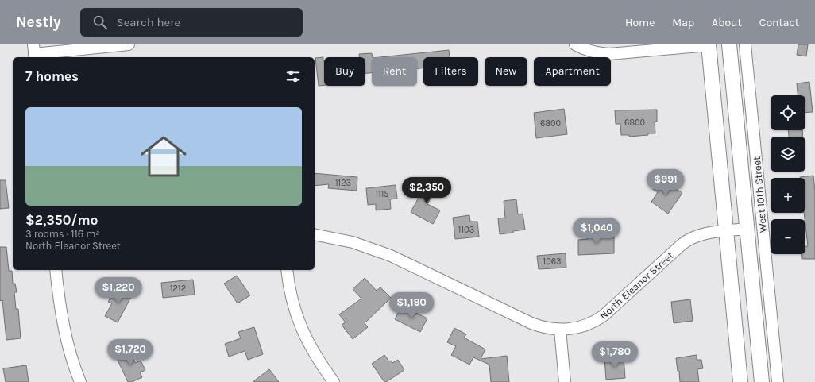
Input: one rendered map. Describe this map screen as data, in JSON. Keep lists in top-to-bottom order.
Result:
{
  "streets": {
    "main road": ["West 10th Street"],
    "street": ["North Eleanor Street"]
  },
  "crossings": [
    ["West 10th Street", "North Eleanor Street"]
  ],
  "house_numbers": [
    "6800",
    "6800",
    "1123",
    "1115",
    "1103",
    "1063",
    "1212"
  ],
  "page": {
    "header": "Nestly",
    "search": "Search here",
    "nav": [
      "Home",
      "Map",
      "About",
      "Contact"
    ],
    "chip": [
      "Buy",
      "Rent",
      "Filters",
      "New",
      "Apartment"
    ],
    "heading": "7 homes",
    "map_buttons": ["+", "−"],
    "list": [
      {
        "name": "$2,350/mo",
        "note": "3 rooms · 116 m² · North Eleanor Street"
      }
    ],
    "price": [
      "$991",
      "$2,350",
      "$1,040",
      "$1,220",
      "$1,190",
      "$1,720",
      "$1,780"
    ]
  }
}
